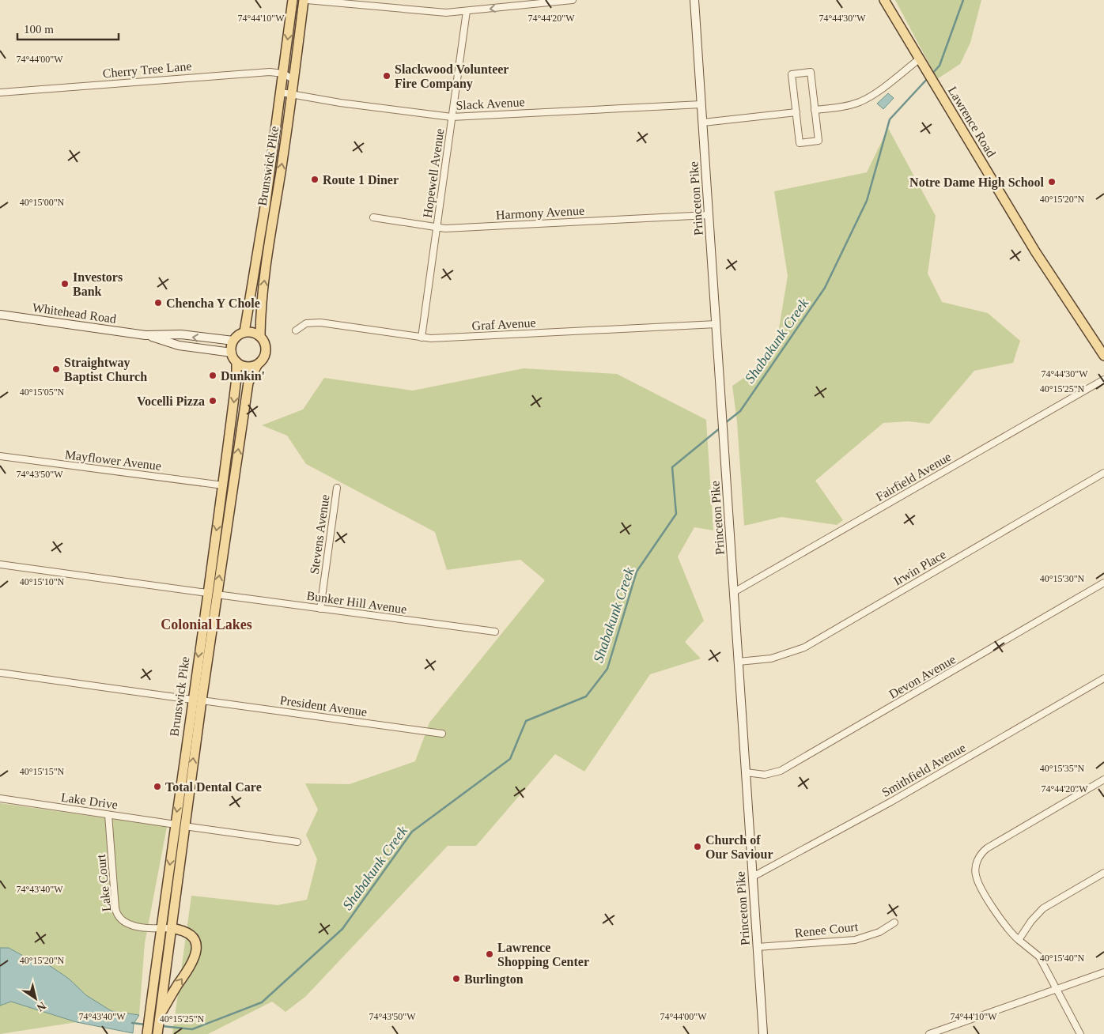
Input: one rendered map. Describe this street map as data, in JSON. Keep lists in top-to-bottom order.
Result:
{
  "streets": {
    "main road": [
      "Lawrence Road",
      "Brunswick Pike",
      "Princeton Pike",
      "Whitehead Road"
    ],
    "street": [
      "Cherry Tree Lane",
      "Slack Avenue",
      "Hopewell Avenue",
      "Harmony Avenue",
      "Graf Avenue",
      "Mayflower Avenue",
      "Fairfield Avenue",
      "Stevens Avenue",
      "Irwin Place",
      "Bunker Hill Avenue",
      "Devon Avenue",
      "President Avenue",
      "Smithfield Avenue",
      "Lake Drive",
      "Lake Court",
      "Renee Court"
    ]
  },
  "crossings": [
    ["Cherry Tree Lane", "Brunswick Pike"],
    ["Slack Avenue", "Brunswick Pike"],
    ["Slack Avenue", "Hopewell Avenue"],
    ["Slack Avenue", "Princeton Pike"],
    ["Brunswick Pike", "Whitehead Road"],
    ["Brunswick Pike", "Mayflower Avenue"],
    ["Brunswick Pike", "Bunker Hill Avenue"],
    ["Brunswick Pike", "President Avenue"],
    ["Brunswick Pike", "Lake Drive"],
    ["Brunswick Pike", "Lake Court"],
    ["Hopewell Avenue", "Harmony Avenue"],
    ["Hopewell Avenue", "Graf Avenue"],
    ["Princeton Pike", "Harmony Avenue"],
    ["Princeton Pike", "Graf Avenue"],
    ["Princeton Pike", "Fairfield Avenue"],
    ["Princeton Pike", "Irwin Place"],
    ["Princeton Pike", "Devon Avenue"],
    ["Princeton Pike", "Smithfield Avenue"],
    ["Princeton Pike", "Renee Court"],
    ["Stevens Avenue", "Bunker Hill Avenue"],
    ["Lake Drive", "Lake Court"]
  ],
  "districts": ["Colonial Lakes"],
  "water": ["Shabakunk Creek"],
  "places": [
    "Slackwood Volunteer Fire Company",
    "Route 1 Diner",
    "Notre Dame High School",
    "Investors Bank",
    "Chencha Y Chole",
    "Straightway Baptist Church",
    "Dunkin'",
    "Vocelli Pizza",
    "Total Dental Care",
    "Church of Our Saviour",
    "Lawrence Shopping Center",
    "Burlington"
  ],
  "scale_bar": "100 m",
  "north": "bottom right",
  "coordinates": [
    "74°44'10\"W",
    "74°44'20\"W",
    "74°44'30\"W",
    "74°44'00\"W",
    "40°15'20\"N",
    "40°15'00\"N",
    "40°15'25\"N",
    "40°15'05\"N",
    "74°43'50\"W",
    "40°15'30\"N",
    "40°15'10\"N",
    "40°15'35\"N",
    "40°15'15\"N",
    "74°43'40\"W",
    "40°15'40\"N"
  ]
}
